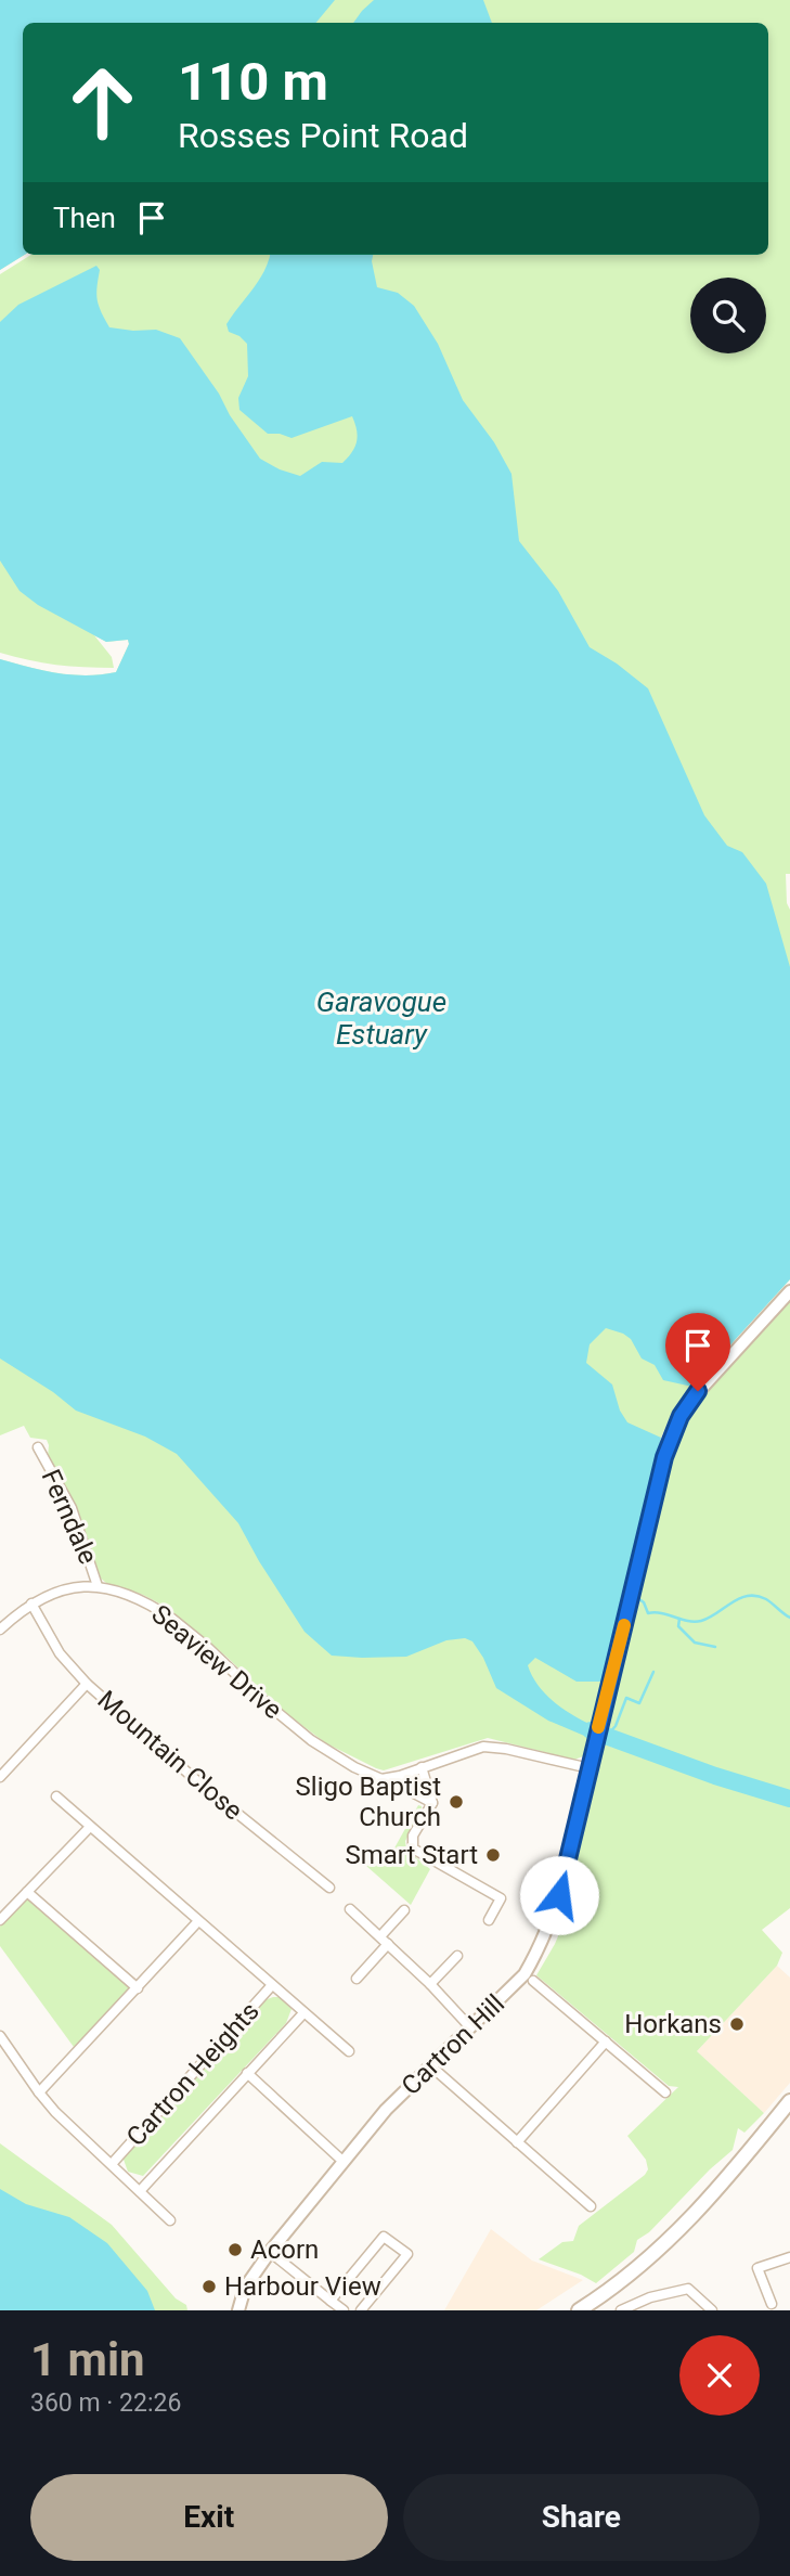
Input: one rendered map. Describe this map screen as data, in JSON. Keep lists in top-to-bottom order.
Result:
{
  "streets": {
    "main road": ["Cartron Hill"],
    "street": [
      "Ferndale",
      "Seaview Drive",
      "Mountain Close",
      "Cartron Heights"
    ]
  },
  "crossings": [
    ["Ferndale", "Seaview Drive"],
    ["Seaview Drive", "Mountain Close"],
    ["Cartron Hill", "Cartron Heights"]
  ],
  "water": ["Garavogue Estuary"],
  "places": [
    "Sligo Baptist Church",
    "Smart Start",
    "Horkans",
    "Acorn",
    "Harbour View"
  ],
  "page": {
    "turn": ["110 m", "Rosses Point Road"],
    "then": "Then",
    "heading": ["1 min", "360 m · 22:26"],
    "buttons": ["Exit", "Share"]
  }
}
